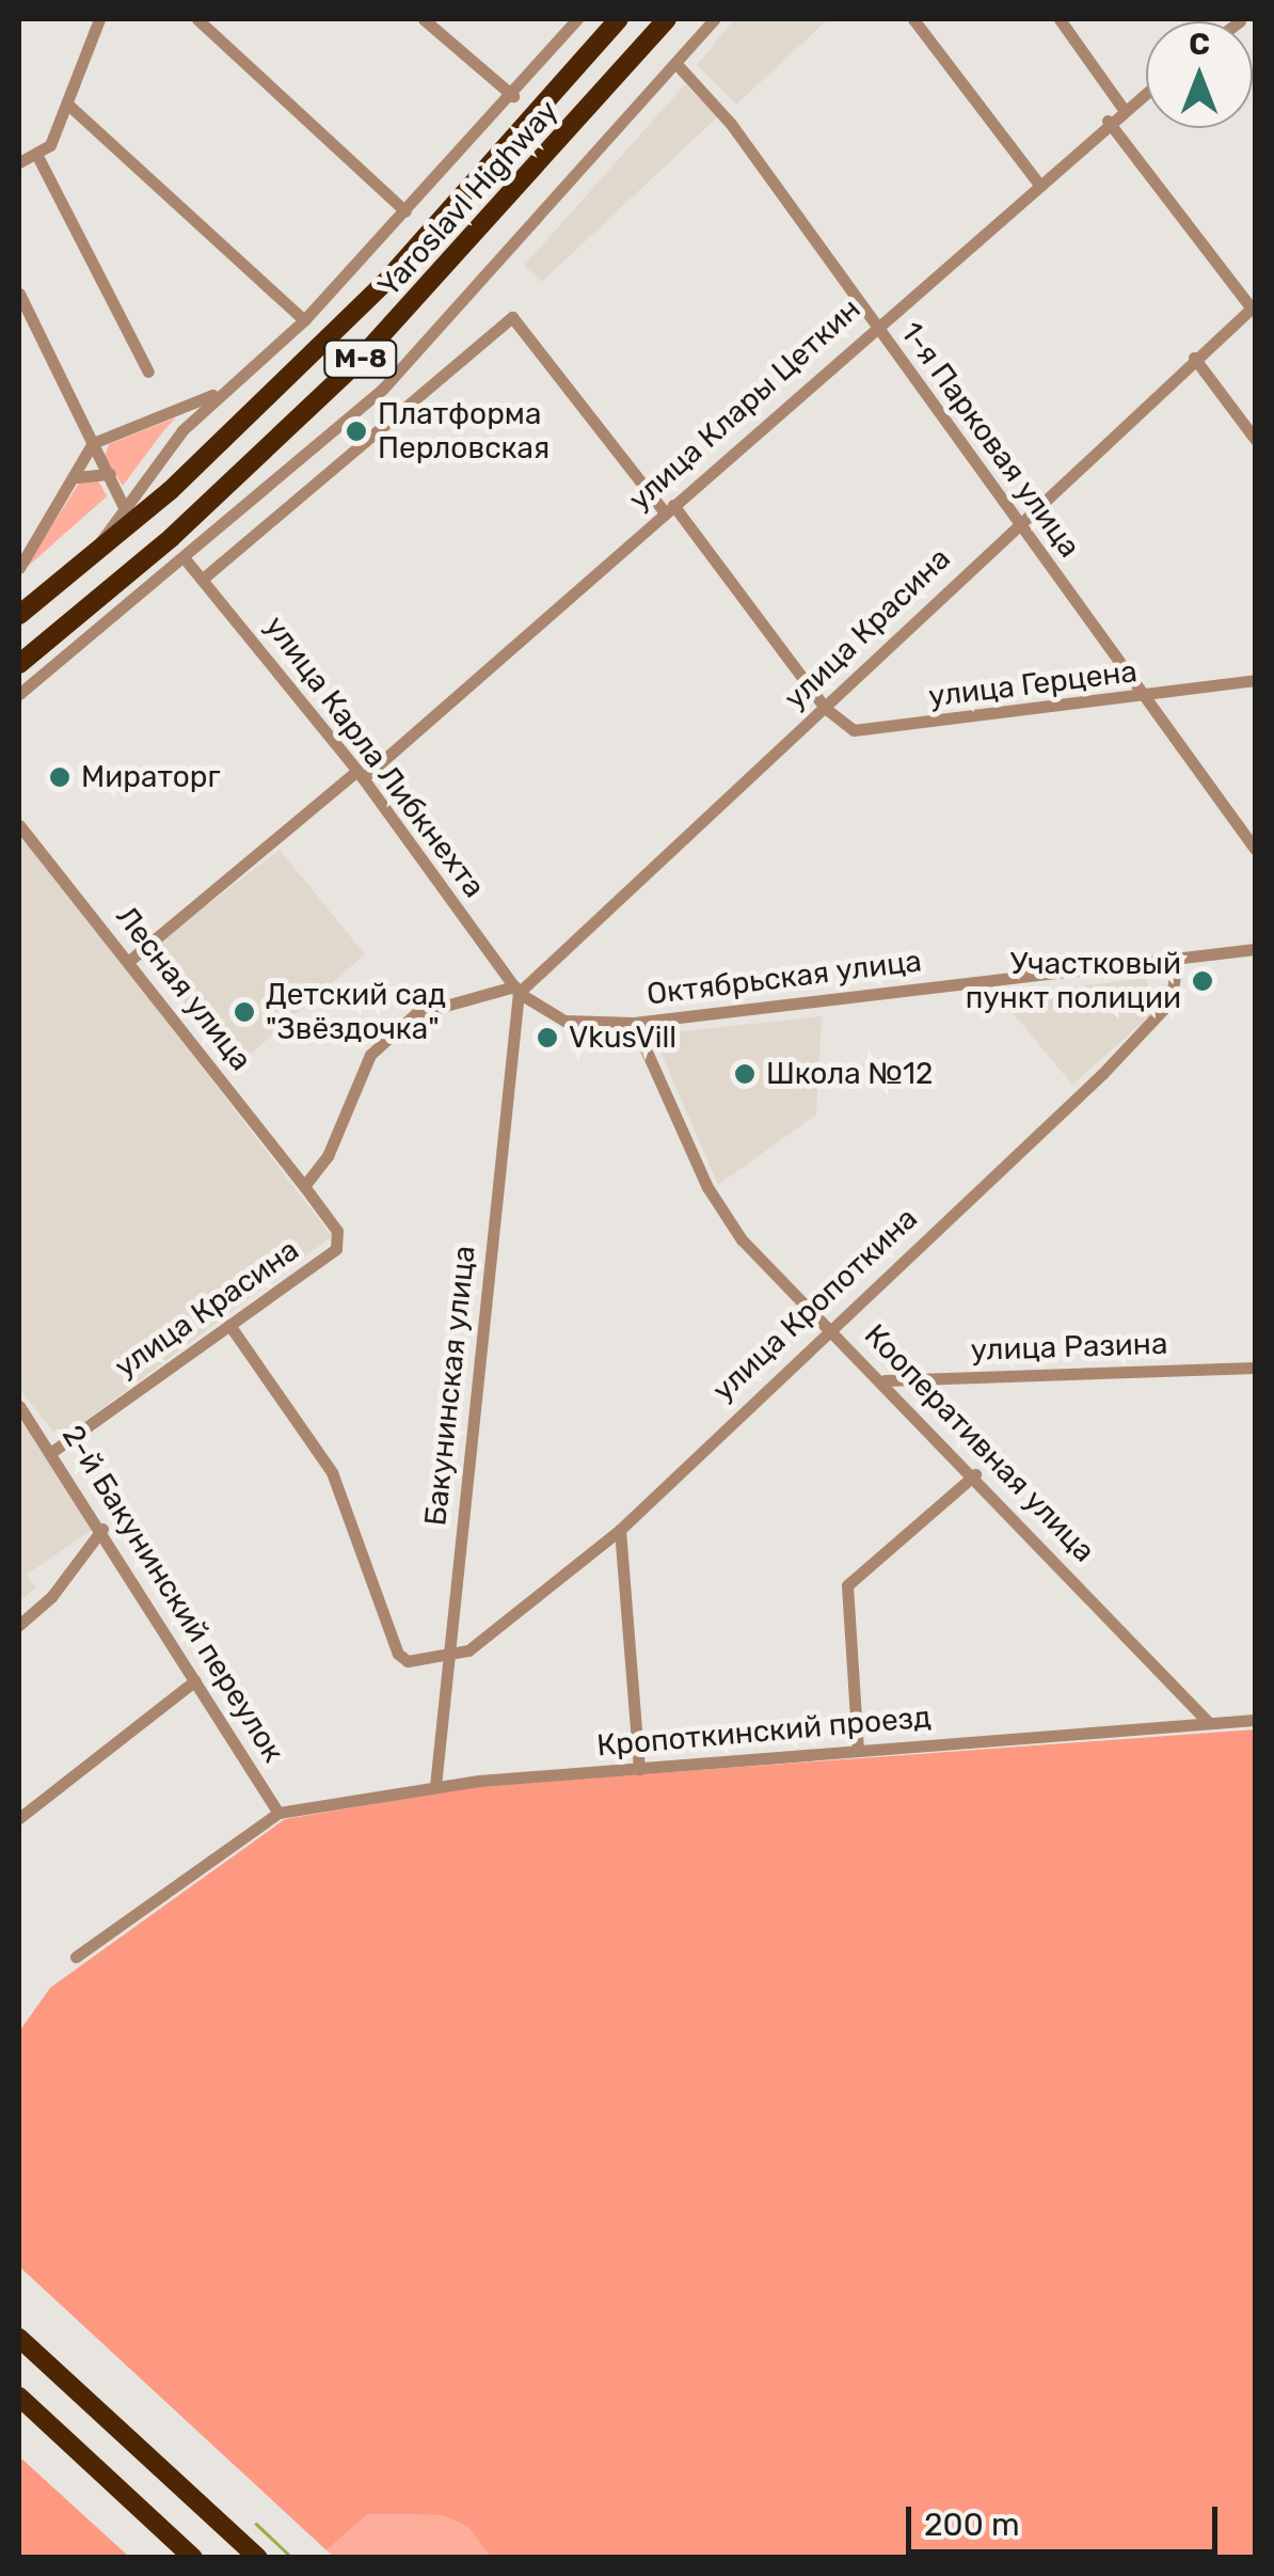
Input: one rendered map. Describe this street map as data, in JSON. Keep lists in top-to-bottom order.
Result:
{
  "streets": {
    "highway": ["Yaroslavl Highway", "М-8"],
    "street": [
      "улица Клары Цеткин",
      "1-я Парковая улица",
      "улица Красина",
      "улица Герцена",
      "улица Карла Либкнехта",
      "Октябрьская улица",
      "Лесная улица",
      "улица Кропоткина",
      "улица Разина",
      "Бакунинская улица",
      "Кооперативная улица",
      "2-й Бакунинский переулок",
      "Кропоткинский проезд"
    ]
  },
  "crossings": [
    ["улица Клары Цеткин", "1-я Парковая улица"],
    ["улица Клары Цеткин", "улица Карла Либкнехта"],
    ["улица Клары Цеткин", "Лесная улица"],
    ["1-я Парковая улица", "улица Красина"],
    ["1-я Парковая улица", "улица Герцена"],
    ["улица Красина", "улица Герцена"],
    ["улица Красина", "улица Карла Либкнехта"],
    ["улица Красина", "Октябрьская улица"],
    ["улица Красина", "Лесная улица"],
    ["улица Красина", "Бакунинская улица"],
    ["улица Красина", "2-й Бакунинский переулок"],
    ["улица Карла Либкнехта", "Октябрьская улица"],
    ["улица Карла Либкнехта", "Бакунинская улица"],
    ["Октябрьская улица", "улица Кропоткина"],
    ["Октябрьская улица", "Бакунинская улица"],
    ["Октябрьская улица", "Кооперативная улица"],
    ["улица Кропоткина", "Бакунинская улица"],
    ["улица Кропоткина", "Кооперативная улица"],
    ["улица Разина", "Кооперативная улица"],
    ["Бакунинская улица", "Кропоткинский проезд"],
    ["Кооперативная улица", "Кропоткинский проезд"],
    ["2-й Бакунинский переулок", "Кропоткинский проезд"]
  ],
  "places": [
    "Платформа Перловская",
    "Мираторг",
    "Участковый пункт полиции",
    "Детский сад \"Звёздочка\"",
    "VkusVill",
    "Школа №12"
  ],
  "scale_bar": "200 m",
  "north": "top"
}
